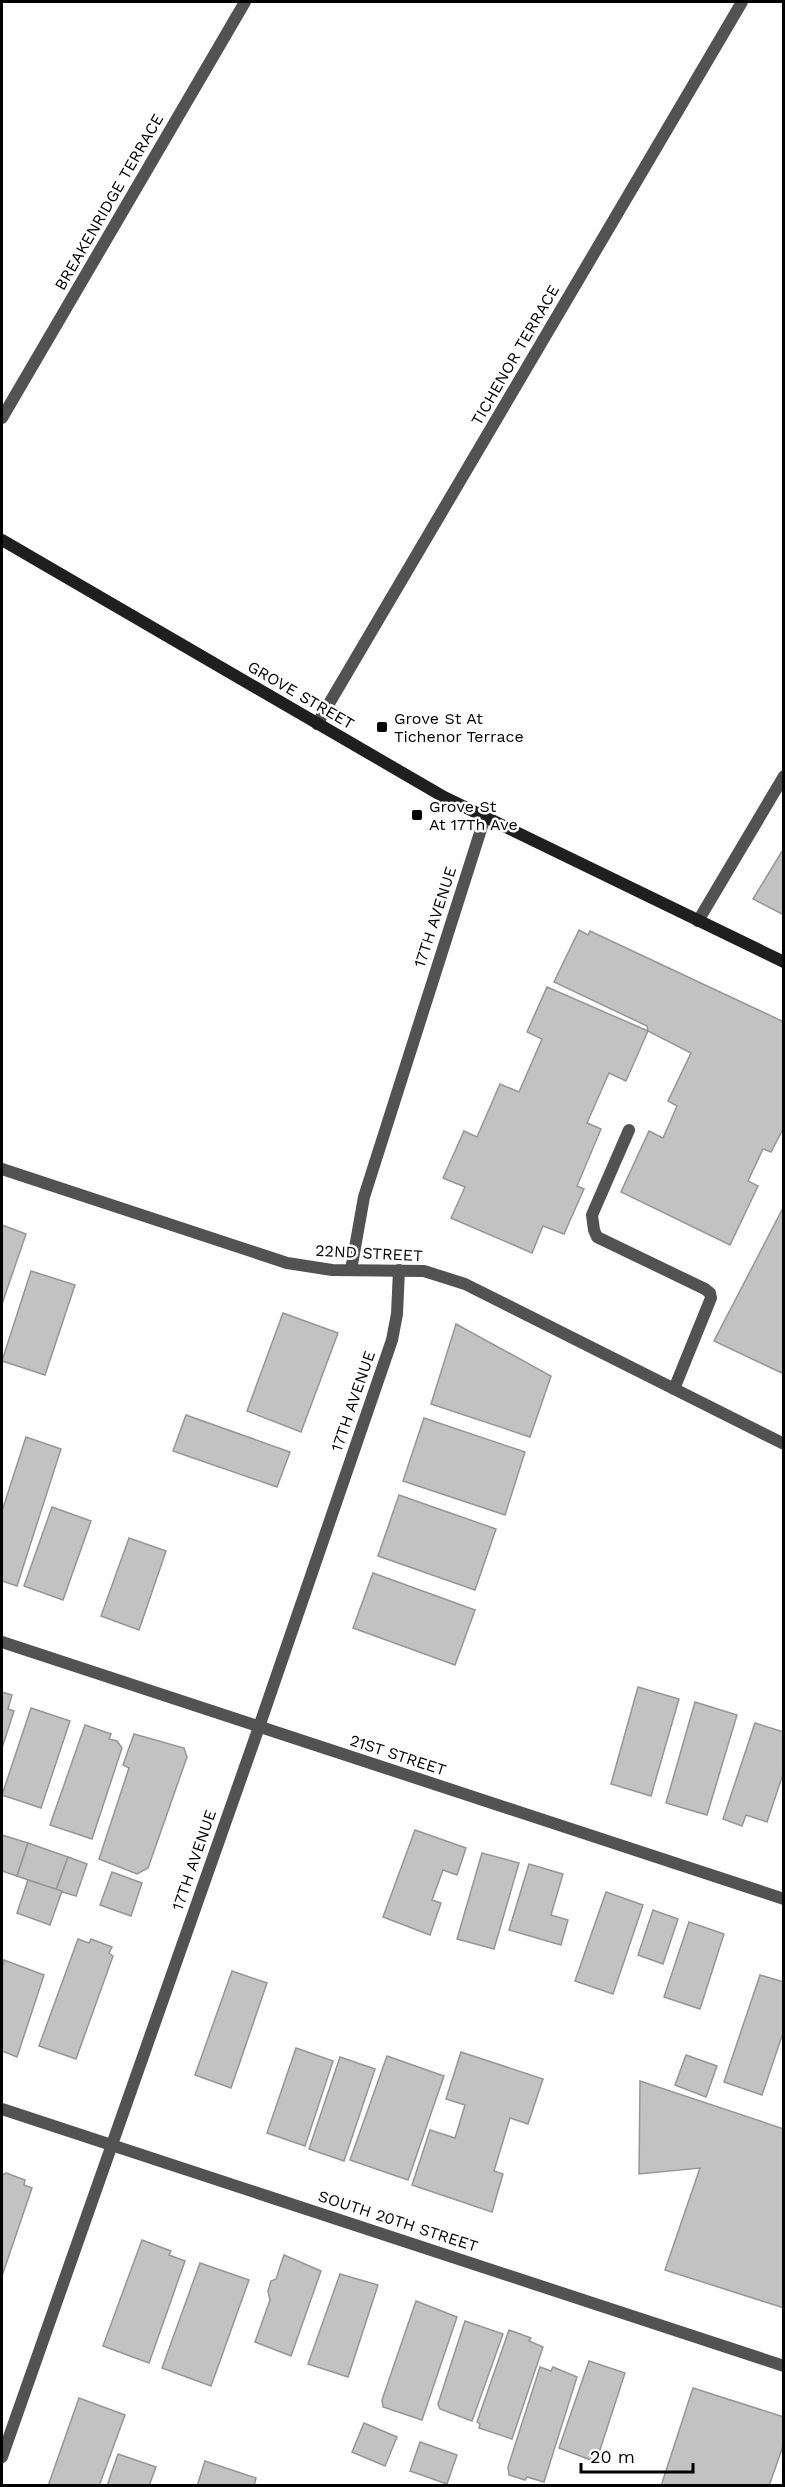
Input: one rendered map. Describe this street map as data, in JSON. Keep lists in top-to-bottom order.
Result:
{
  "streets": {
    "main road": ["GROVE STREET"],
    "street": [
      "BREAKENRIDGE TERRACE",
      "TICHENOR TERRACE",
      "17TH AVENUE",
      "22ND STREET",
      "21ST STREET",
      "SOUTH 20TH STREET"
    ]
  },
  "crossings": [
    ["TICHENOR TERRACE", "GROVE STREET"],
    ["GROVE STREET", "17TH AVENUE"],
    ["17TH AVENUE", "22ND STREET"],
    ["17TH AVENUE", "21ST STREET"],
    ["17TH AVENUE", "SOUTH 20TH STREET"]
  ],
  "places": {
    "transit": ["Grove St At Tichenor Terrace", "Grove St At 17Th Ave"]
  },
  "scale_bar": "20 m"
}
